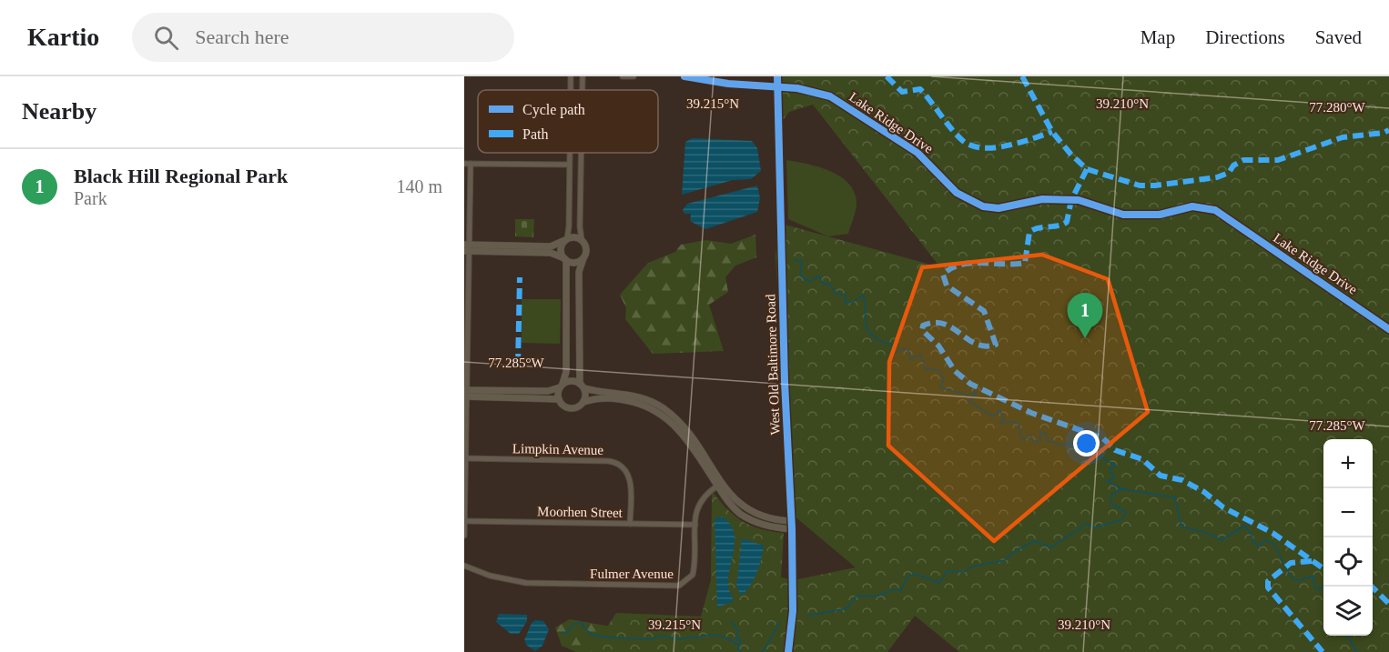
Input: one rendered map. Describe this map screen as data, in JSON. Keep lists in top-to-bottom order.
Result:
{
  "streets": {
    "street": [
      "Lake Ridge Drive",
      "West Old Baltimore Road",
      "Limpkin Avenue",
      "Moorhen Street",
      "Fulmer Avenue"
    ]
  },
  "crossings": [
    ["Lake Ridge Drive", "West Old Baltimore Road"],
    ["Limpkin Avenue", "Moorhen Street"],
    ["Moorhen Street", "Fulmer Avenue"]
  ],
  "legend": ["Cycle path", "Path"],
  "page": {
    "header": "Kartio",
    "search": "Search here",
    "nav": ["Map", "Directions", "Saved"],
    "heading": "Nearby",
    "list": [
      {
        "mark": "1",
        "name": "Black Hill Regional Park",
        "note": "Park",
        "value": "140 m"
      }
    ],
    "pins": "1",
    "map_buttons": ["+", "−"]
  },
  "coordinates": [
    "39.215°N",
    "39.210°N",
    "77.280°W",
    "77.285°W"
  ]
}
